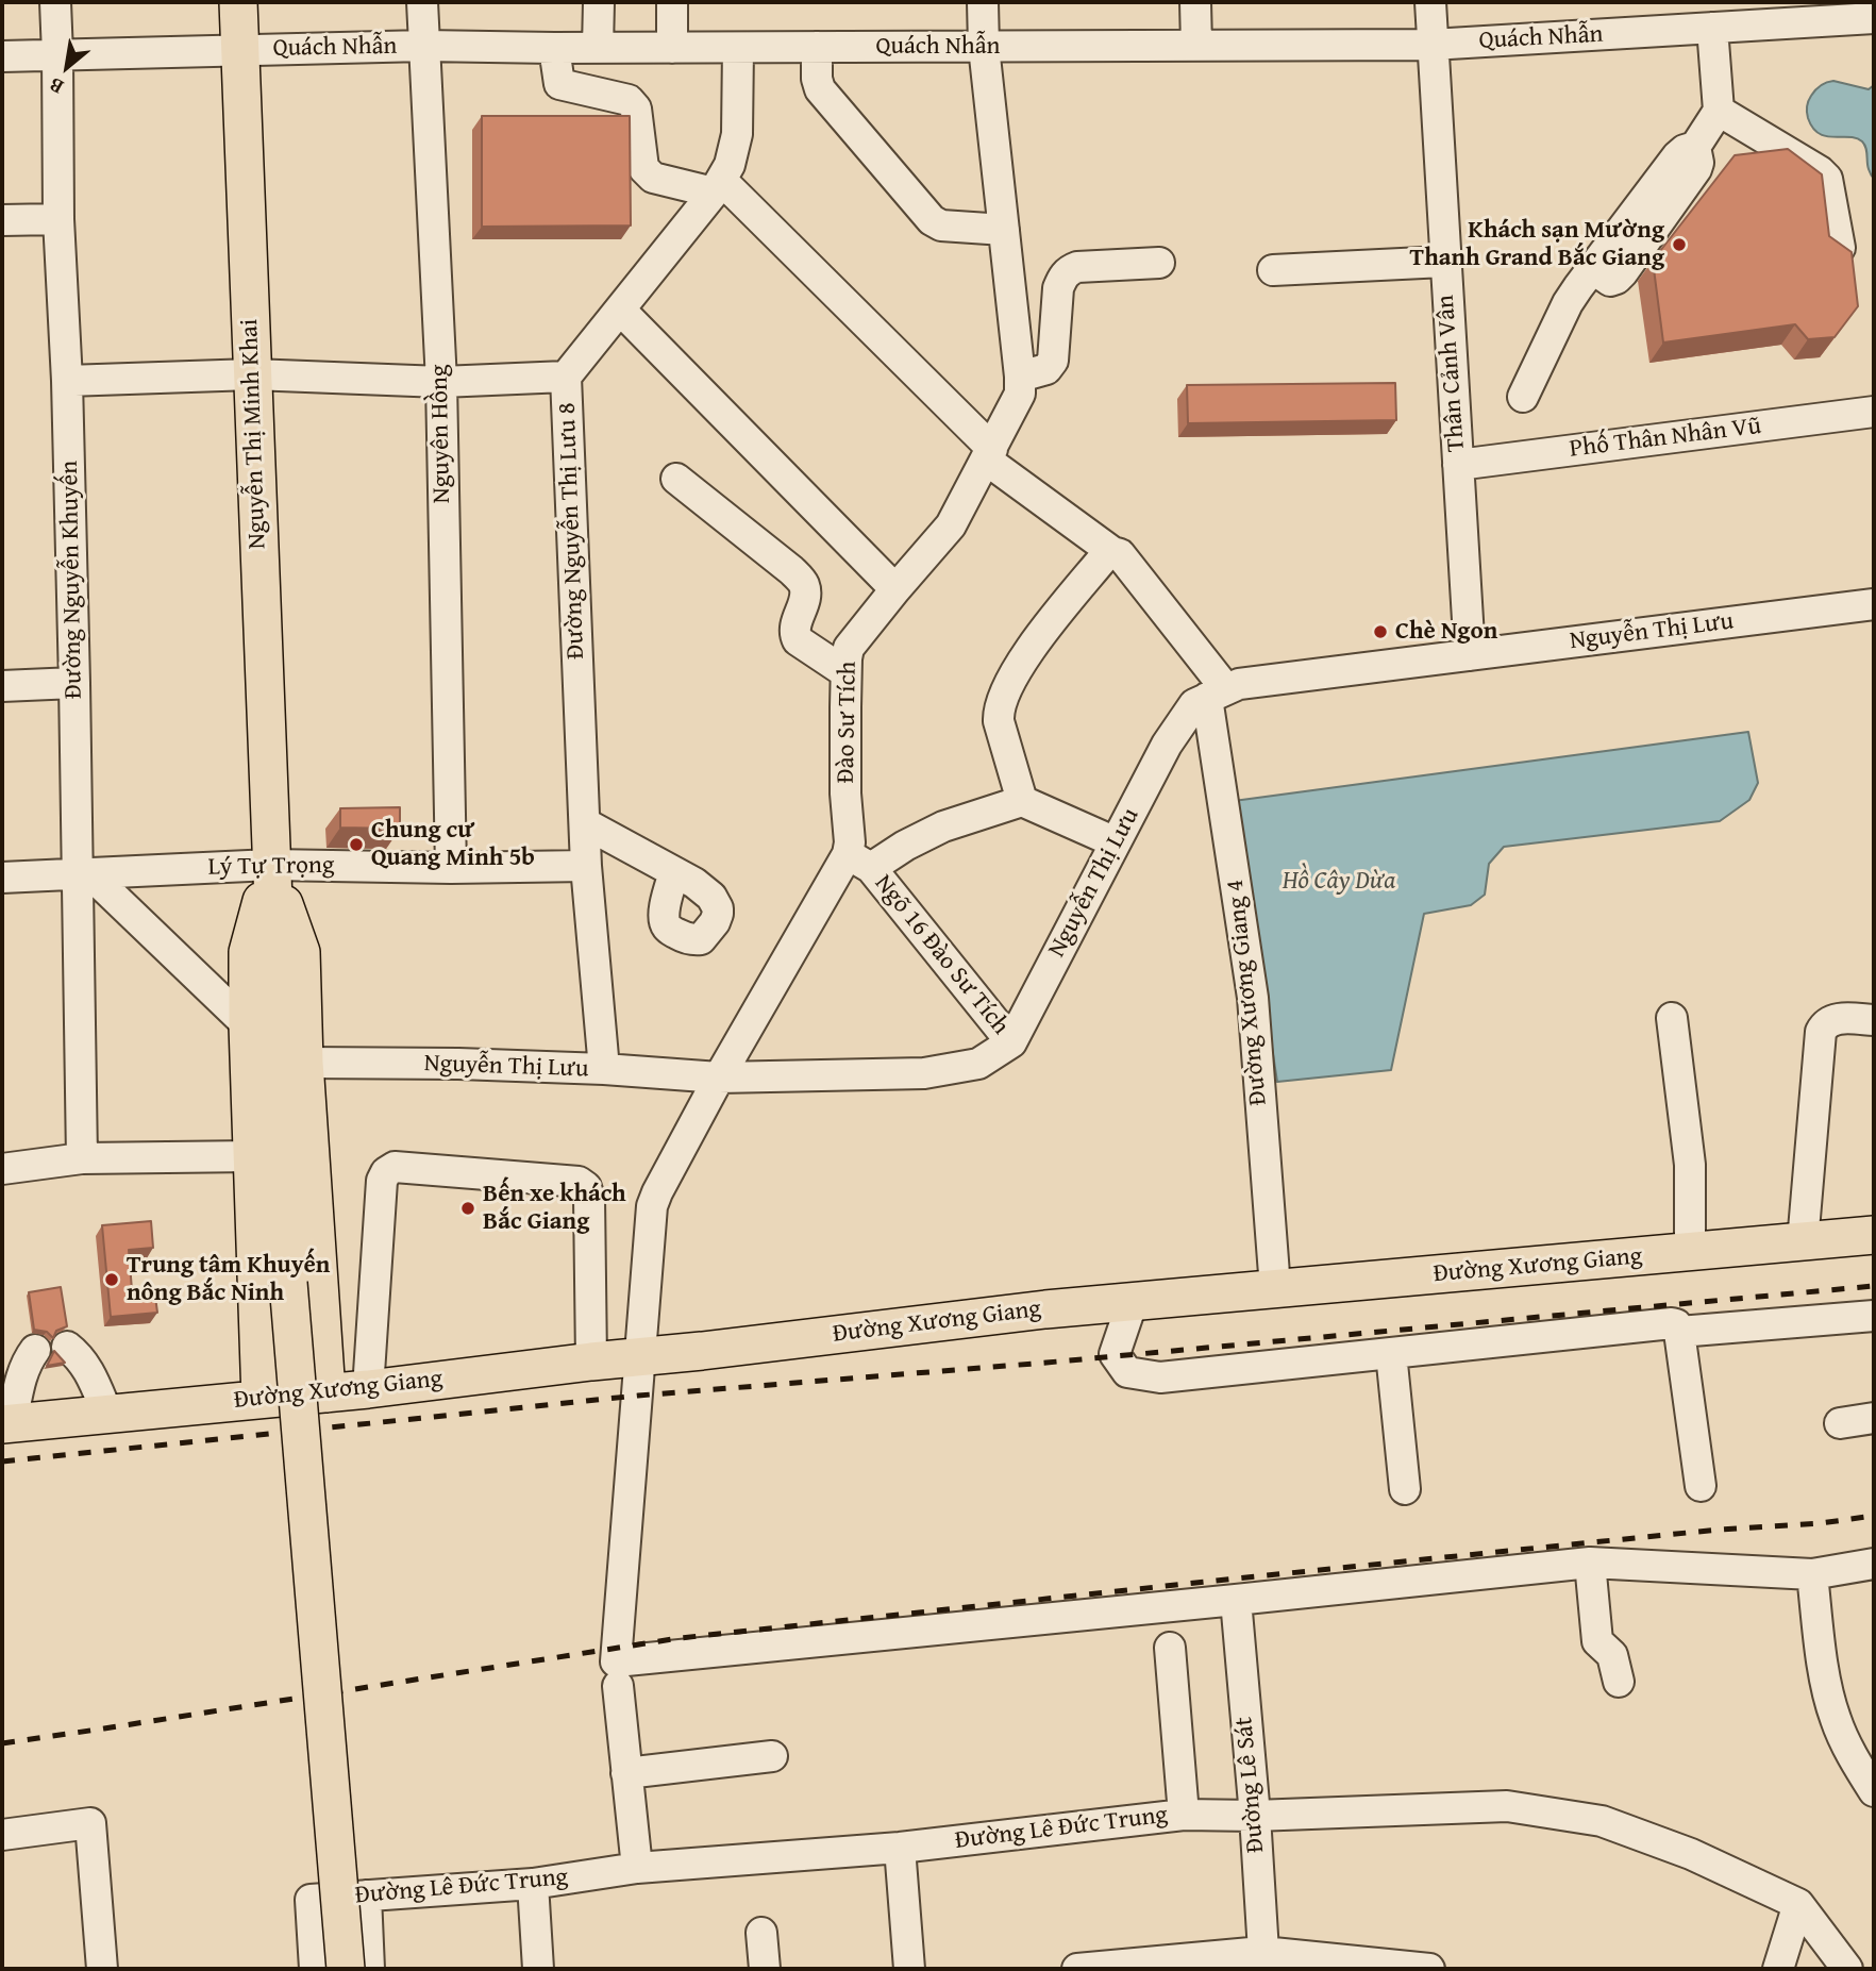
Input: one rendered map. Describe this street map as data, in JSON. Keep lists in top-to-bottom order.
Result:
{
  "streets": {
    "main road": ["Nguyễn Thị Minh Khai", "Đường Xương Giang"],
    "street": [
      "Quách Nhẫn",
      "Thân Cảnh Vân",
      "Nguyên Hồng",
      "Phố Thân Nhân Vũ",
      "Đường Nguyễn Thị Lưu 8",
      "Đường Nguyễn Khuyến",
      "Nguyễn Thị Lưu",
      "Đào Sư Tích",
      "Lý Tự Trọng",
      "Ngõ 16 Đào Sư Tích",
      "Đường Xương Giang 4",
      "Đường Lê Sát",
      "Đường Lê Đức Trung"
    ]
  },
  "crossings": [
    ["Quách Nhẫn", "Thân Cảnh Vân"],
    ["Quách Nhẫn", "Nguyễn Thị Minh Khai"],
    ["Quách Nhẫn", "Nguyên Hồng"],
    ["Quách Nhẫn", "Đường Nguyễn Thị Lưu 8"],
    ["Quách Nhẫn", "Đường Nguyễn Khuyến"],
    ["Quách Nhẫn", "Đào Sư Tích"],
    ["Thân Cảnh Vân", "Phố Thân Nhân Vũ"],
    ["Thân Cảnh Vân", "Nguyễn Thị Lưu"],
    ["Nguyễn Thị Minh Khai", "Lý Tự Trọng"],
    ["Nguyên Hồng", "Lý Tự Trọng"],
    ["Đường Nguyễn Thị Lưu 8", "Nguyễn Thị Lưu"],
    ["Đường Nguyễn Thị Lưu 8", "Lý Tự Trọng"],
    ["Đường Nguyễn Khuyến", "Lý Tự Trọng"],
    ["Nguyễn Thị Lưu", "Đào Sư Tích"],
    ["Nguyễn Thị Lưu", "Ngõ 16 Đào Sư Tích"],
    ["Nguyễn Thị Lưu", "Đường Xương Giang 4"],
    ["Đào Sư Tích", "Ngõ 16 Đào Sư Tích"],
    ["Đào Sư Tích", "Đường Xương Giang"],
    ["Đào Sư Tích", "Đường Lê Sát"],
    ["Đường Xương Giang 4", "Đường Xương Giang"],
    ["Đường Lê Sát", "Đường Lê Đức Trung"]
  ],
  "water": ["Hồ Cây Dừa"],
  "places": [
    "Khách sạn Mường Thanh Grand Bắc Giang",
    "Chè Ngon",
    "Chung cư Quang Minh 5b",
    "Bến xe khách Bắc Giang",
    "Trung tâm Khuyến nông Bắc Ninh"
  ],
  "north": "bottom left"
}
